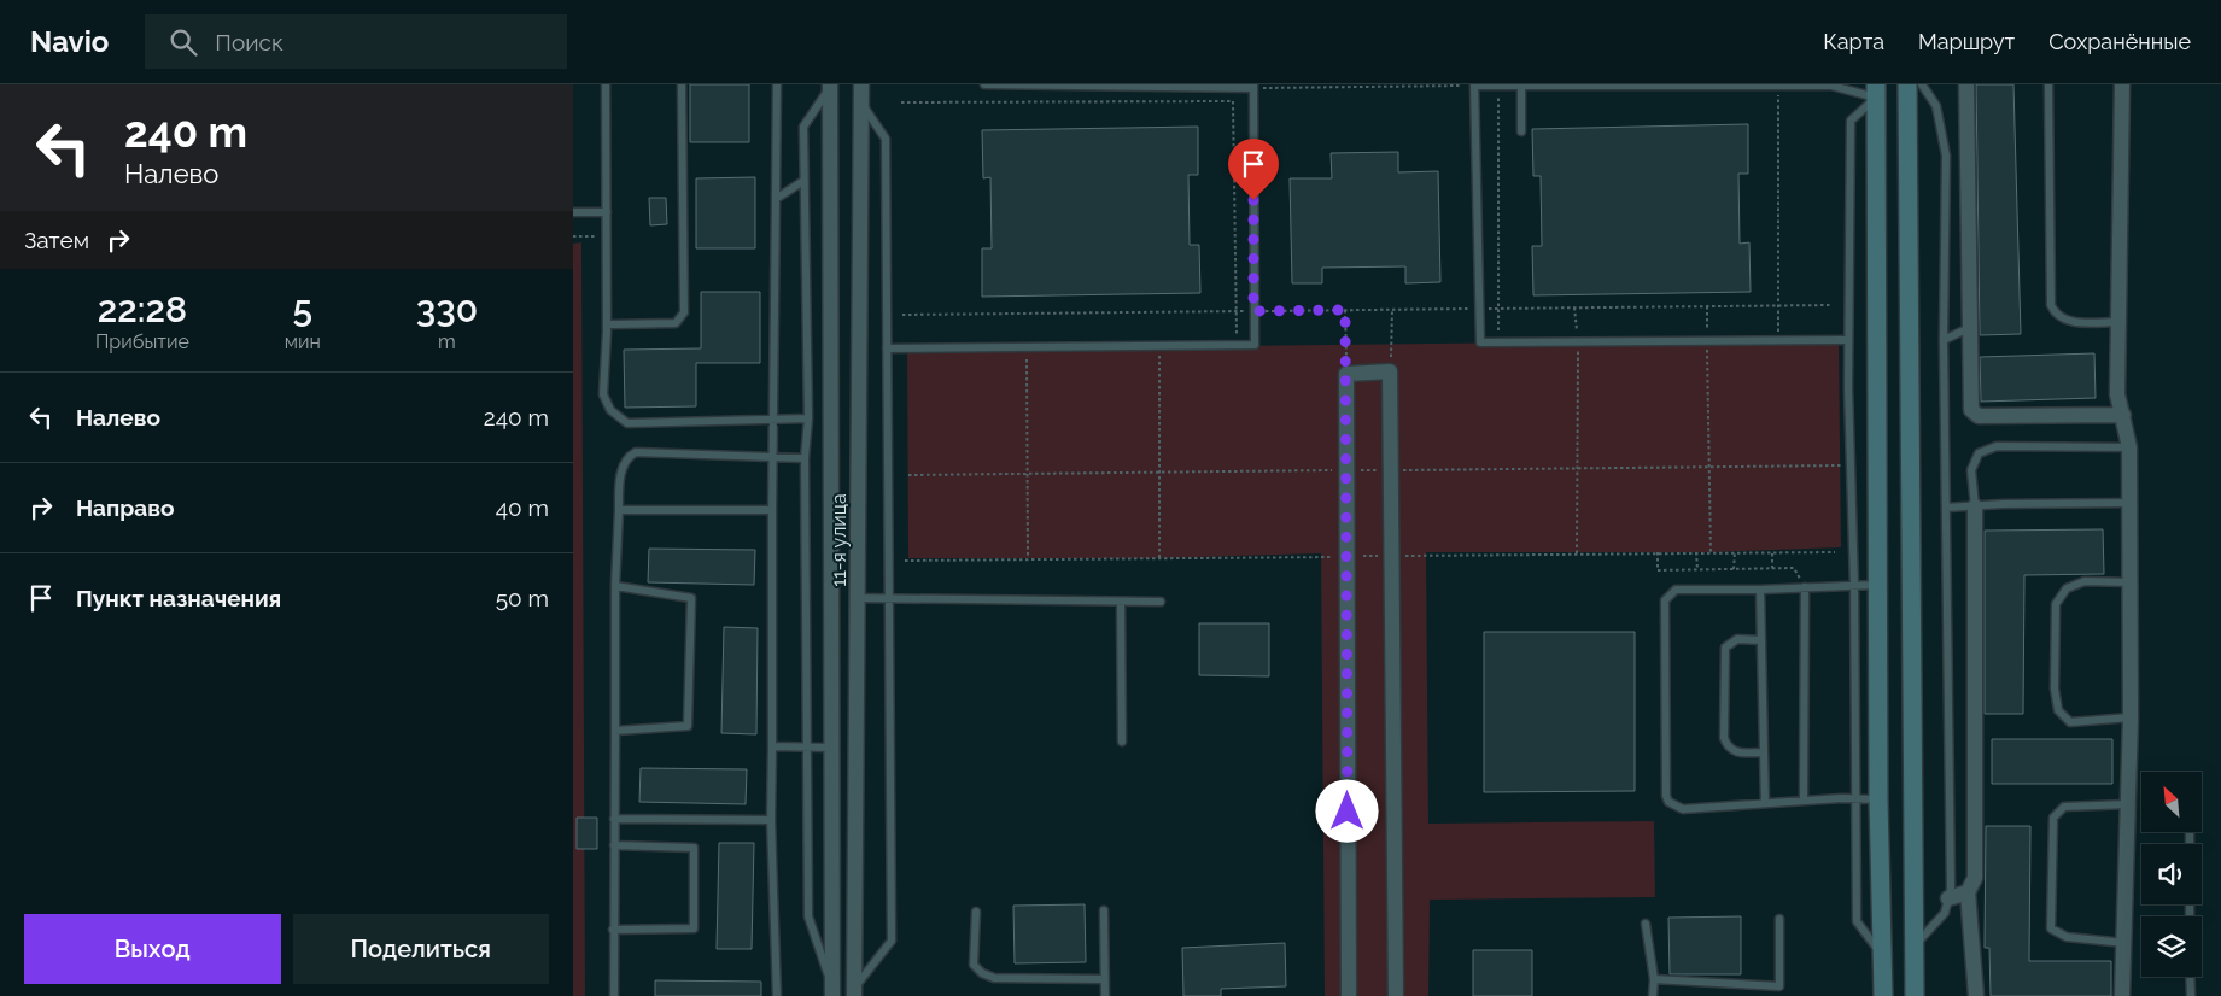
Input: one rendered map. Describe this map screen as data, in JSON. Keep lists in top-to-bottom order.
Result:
{
  "streets": {
    "street": ["11-я улица"]
  },
  "north": "top left",
  "page": {
    "header": "Navio",
    "search": "Поиск",
    "nav": ["Карта", "Маршрут", "Сохранённые"],
    "turn": ["240 m", "Налево"],
    "then": "Затем",
    "eta": [
      "22:28",
      "Прибытие",
      "5",
      "мин",
      "330",
      "m"
    ],
    "list": [
      {
        "name": "Налево",
        "value": "240 m"
      },
      {
        "name": "Направо",
        "value": "40 m"
      },
      {
        "name": "Пункт назначения",
        "value": "50 m"
      }
    ],
    "buttons": ["Выход", "Поделиться"]
  }
}
